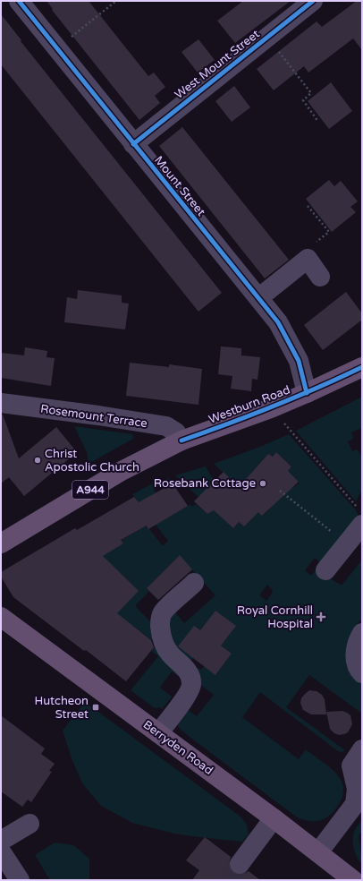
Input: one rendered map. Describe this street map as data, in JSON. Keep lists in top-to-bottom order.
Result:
{
  "streets": {
    "main road": ["Westburn Road", "A944", "Berryden Road"],
    "street": ["West Mount Street", "Mount Street", "Rosemount Terrace"]
  },
  "crossings": [
    ["West Mount Street", "Mount Street"],
    ["Mount Street", "Westburn Road"],
    ["Westburn Road", "Rosemount Terrace"]
  ],
  "places": {
    "other": ["Christ Apostolic Church", "Rosebank Cottage"],
    "health": ["Royal Cornhill Hospital"],
    "transit": ["Hutcheon Street"]
  }
}
